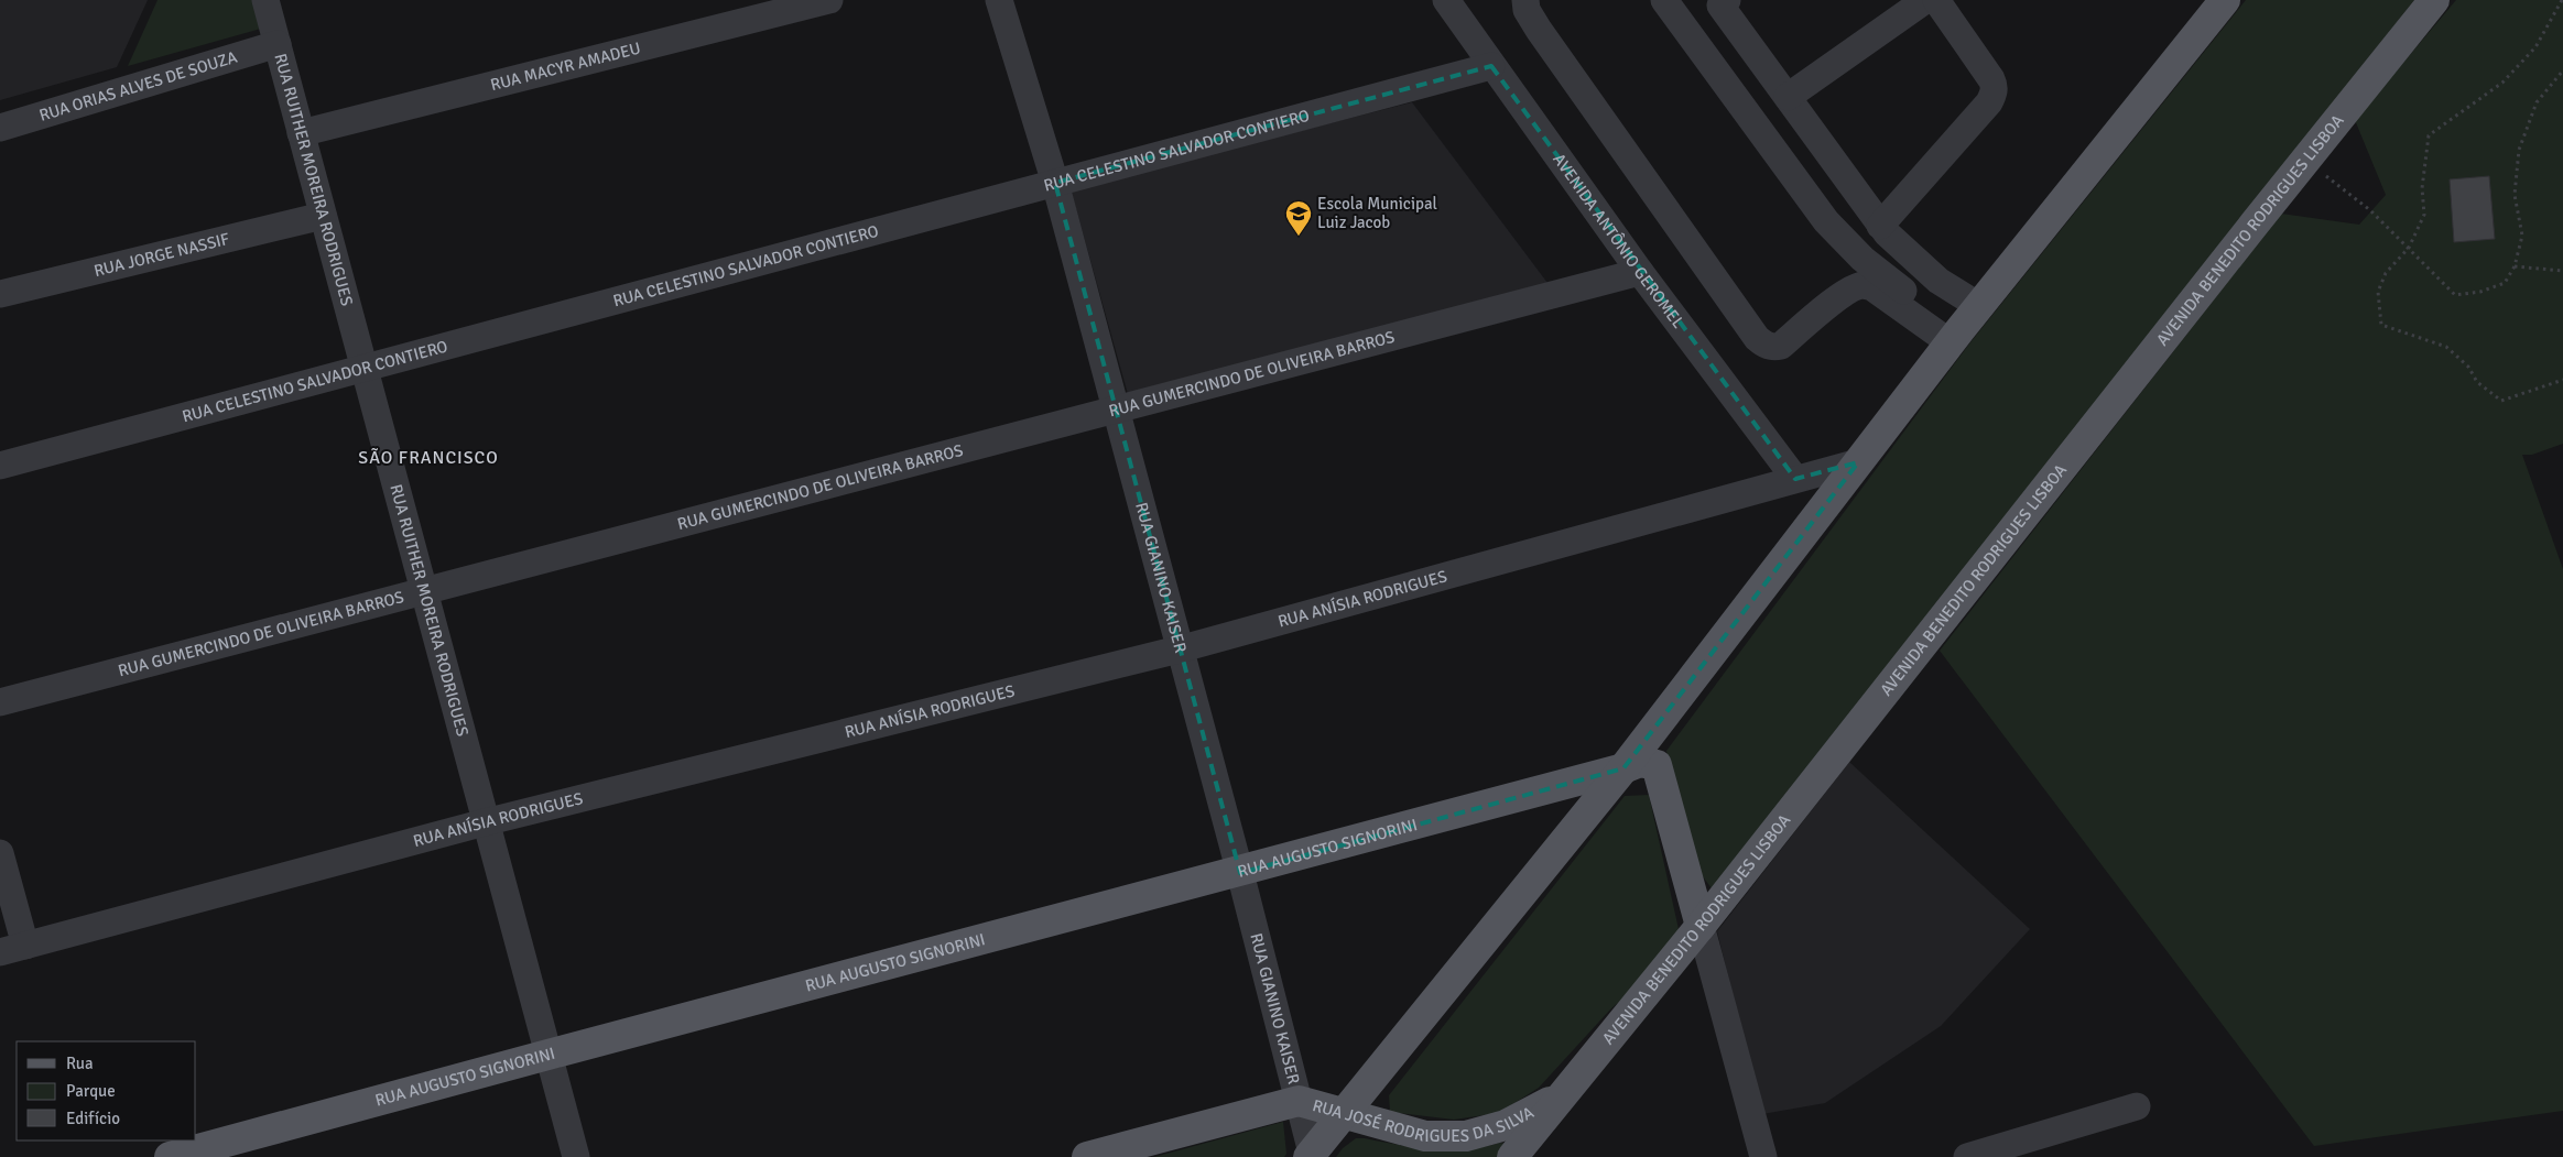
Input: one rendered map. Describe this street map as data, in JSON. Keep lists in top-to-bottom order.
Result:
{
  "streets": {
    "main road": ["AVENIDA BENEDITO RODRIGUES LISBOA", "RUA AUGUSTO SIGNORINI", "RUA JOSÉ RODRIGUES DA SILVA"],
    "street": [
      "RUA MACYR AMADEU",
      "RUA ORIAS ALVES DE SOUZA",
      "RUA CELESTINO SALVADOR CONTIERO",
      "RUA RUITHER MOREIRA RODRIGUES",
      "AVENIDA ANTÔNIO GEROMEL",
      "RUA JORGE NASSIF",
      "RUA GUMERCINDO DE OLIVEIRA BARROS",
      "RUA GIANINO KAISER",
      "RUA ANÍSIA RODRIGUES"
    ]
  },
  "crossings": [
    ["RUA MACYR AMADEU", "RUA RUITHER MOREIRA RODRIGUES"],
    ["RUA ORIAS ALVES DE SOUZA", "RUA RUITHER MOREIRA RODRIGUES"],
    ["RUA CELESTINO SALVADOR CONTIERO", "RUA RUITHER MOREIRA RODRIGUES"],
    ["RUA CELESTINO SALVADOR CONTIERO", "AVENIDA ANTÔNIO GEROMEL"],
    ["RUA CELESTINO SALVADOR CONTIERO", "RUA GIANINO KAISER"],
    ["RUA RUITHER MOREIRA RODRIGUES", "RUA JORGE NASSIF"],
    ["RUA RUITHER MOREIRA RODRIGUES", "RUA GUMERCINDO DE OLIVEIRA BARROS"],
    ["RUA RUITHER MOREIRA RODRIGUES", "RUA ANÍSIA RODRIGUES"],
    ["RUA RUITHER MOREIRA RODRIGUES", "RUA AUGUSTO SIGNORINI"],
    ["AVENIDA BENEDITO RODRIGUES LISBOA", "RUA AUGUSTO SIGNORINI"],
    ["AVENIDA BENEDITO RODRIGUES LISBOA", "RUA JOSÉ RODRIGUES DA SILVA"],
    ["AVENIDA ANTÔNIO GEROMEL", "RUA GUMERCINDO DE OLIVEIRA BARROS"],
    ["AVENIDA ANTÔNIO GEROMEL", "RUA ANÍSIA RODRIGUES"],
    ["RUA GUMERCINDO DE OLIVEIRA BARROS", "RUA GIANINO KAISER"],
    ["RUA GIANINO KAISER", "RUA ANÍSIA RODRIGUES"],
    ["RUA GIANINO KAISER", "RUA AUGUSTO SIGNORINI"],
    ["RUA GIANINO KAISER", "RUA JOSÉ RODRIGUES DA SILVA"]
  ],
  "districts": ["SÃO FRANCISCO"],
  "places": {
    "school or university": ["Escola Municipal Luiz Jacob"]
  },
  "legend": ["Rua", "Parque", "Edifício"]
}
